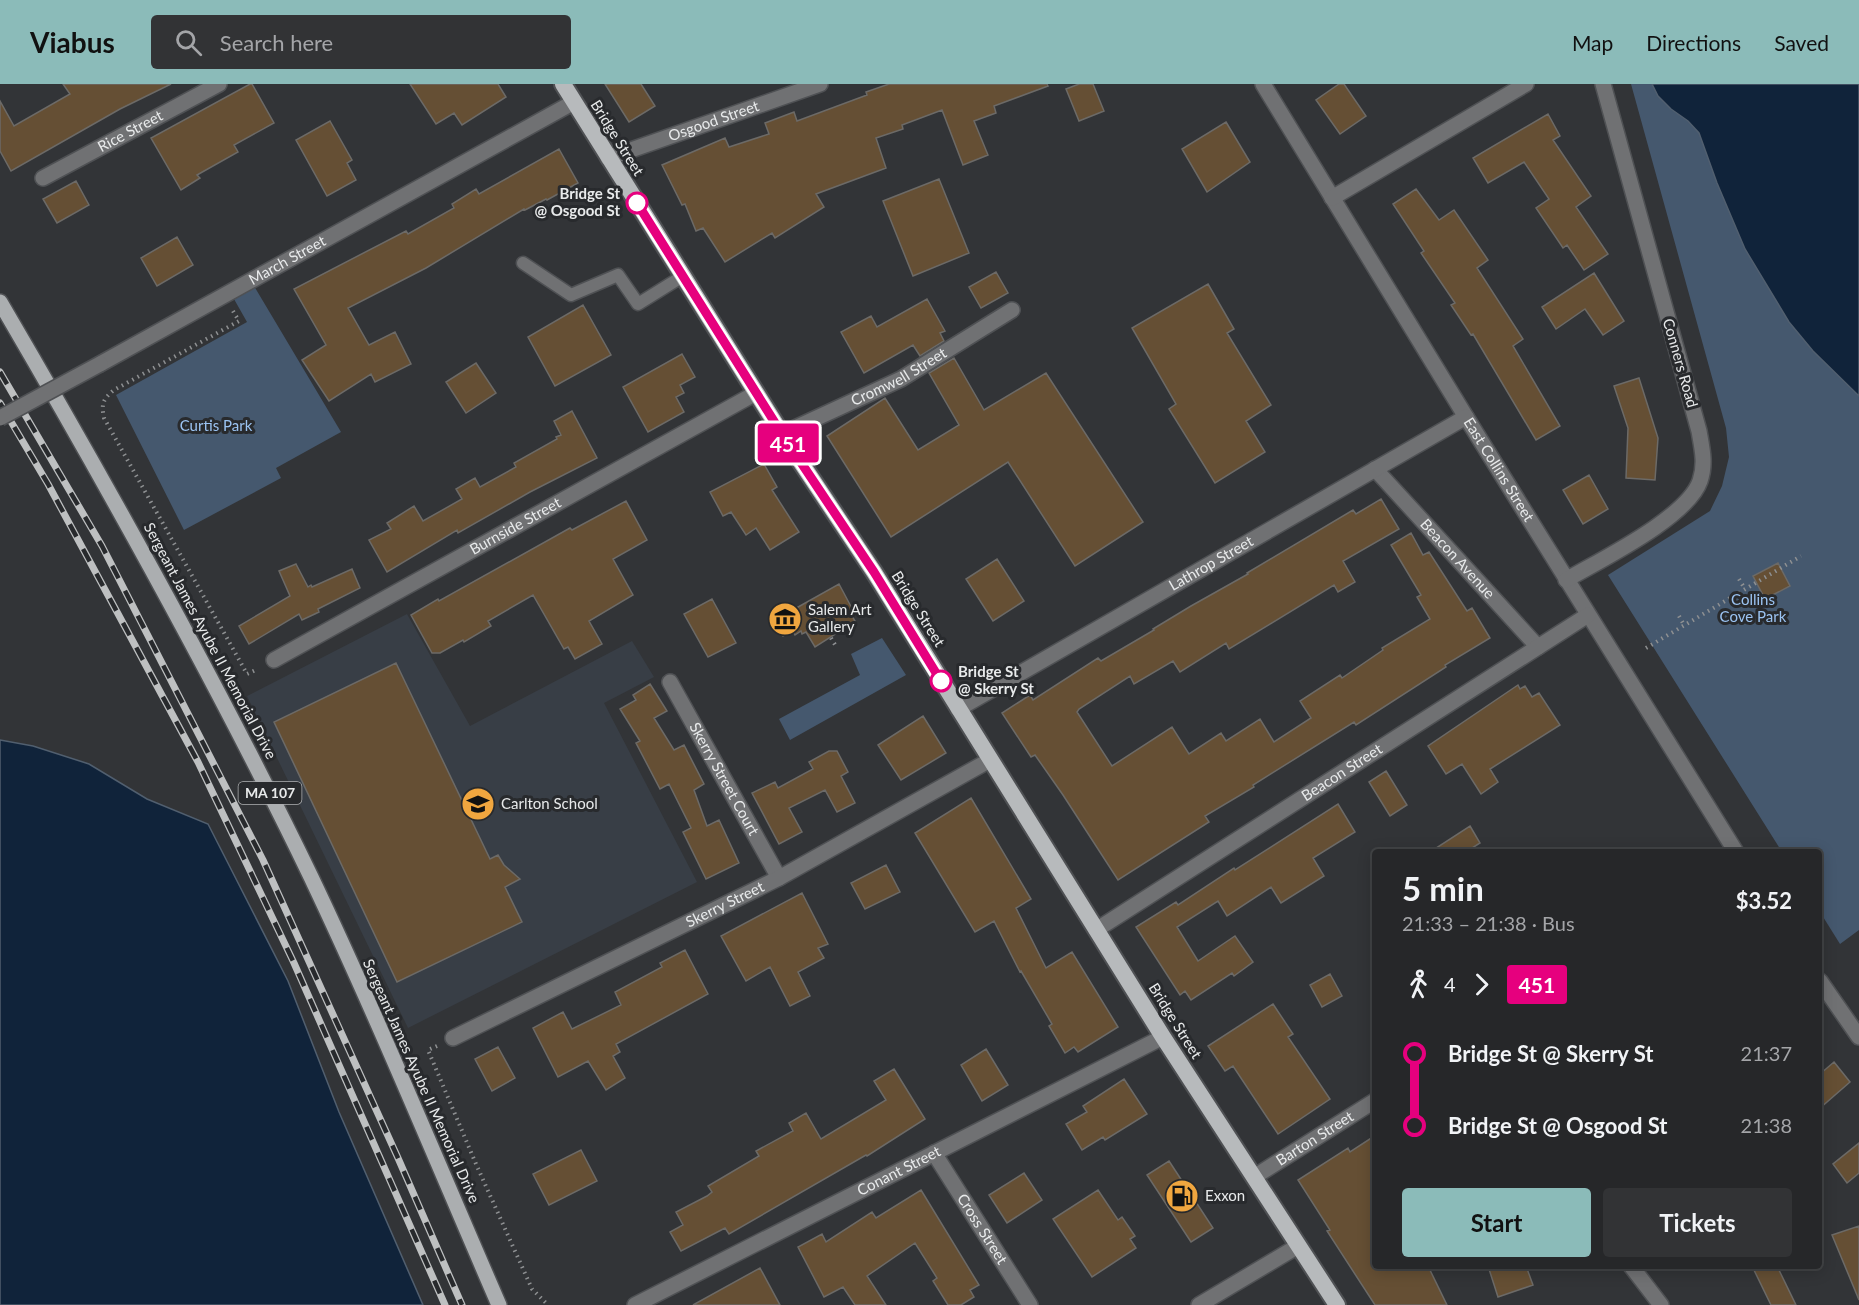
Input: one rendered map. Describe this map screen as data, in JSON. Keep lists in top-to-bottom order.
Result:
{
  "streets": {
    "highway": ["Bridge Street"],
    "main road": ["Sergeant James Ayube II Memorial Drive", "MA 107"],
    "street": [
      "Osgood Street",
      "Rice Street",
      "March Street",
      "Conners Road",
      "Cromwell Street",
      "East Collins Street",
      "Burnside Street",
      "Beacon Avenue",
      "Lathrop Street",
      "Beacon Street",
      "Skerry Street Court",
      "Skerry Street",
      "Barton Street",
      "Conant Street",
      "Cross Street"
    ]
  },
  "crossings": [
    ["Osgood Street", "Bridge Street"],
    ["Bridge Street", "March Street"],
    ["Bridge Street", "Cromwell Street"],
    ["Bridge Street", "Burnside Street"],
    ["Bridge Street", "Lathrop Street"],
    ["Bridge Street", "Beacon Street"],
    ["Bridge Street", "Skerry Street"],
    ["Bridge Street", "Barton Street"],
    ["Bridge Street", "Conant Street"],
    ["Conners Road", "East Collins Street"],
    ["East Collins Street", "Lathrop Street"],
    ["East Collins Street", "Beacon Street"],
    ["Beacon Avenue", "Lathrop Street"],
    ["Beacon Avenue", "Beacon Street"],
    ["Skerry Street Court", "Skerry Street"],
    ["Conant Street", "Cross Street"]
  ],
  "parks": ["Curtis Park", "Collins Cove Park"],
  "places": {
    "other": ["Bridge St @ Osgood St", "Bridge St @ Skerry St"],
    "museum": ["Salem Art Gallery"],
    "school or university": ["Carlton School"],
    "fuel station": ["Exxon"]
  },
  "lines": ["bus line 451"],
  "page": {
    "header": "Viabus",
    "search": "Search here",
    "nav": ["Map", "Directions", "Saved"],
    "on_map": "451",
    "heading": ["5 min", "21:33 – 21:38 · Bus", "$3.52"],
    "legs": ["4", "451"],
    "list": [
      {
        "name": "Bridge St @ Skerry St",
        "value": "21:37"
      },
      {
        "name": "Bridge St @ Osgood St",
        "value": "21:38"
      }
    ],
    "buttons": ["Start", "Tickets"]
  }
}
